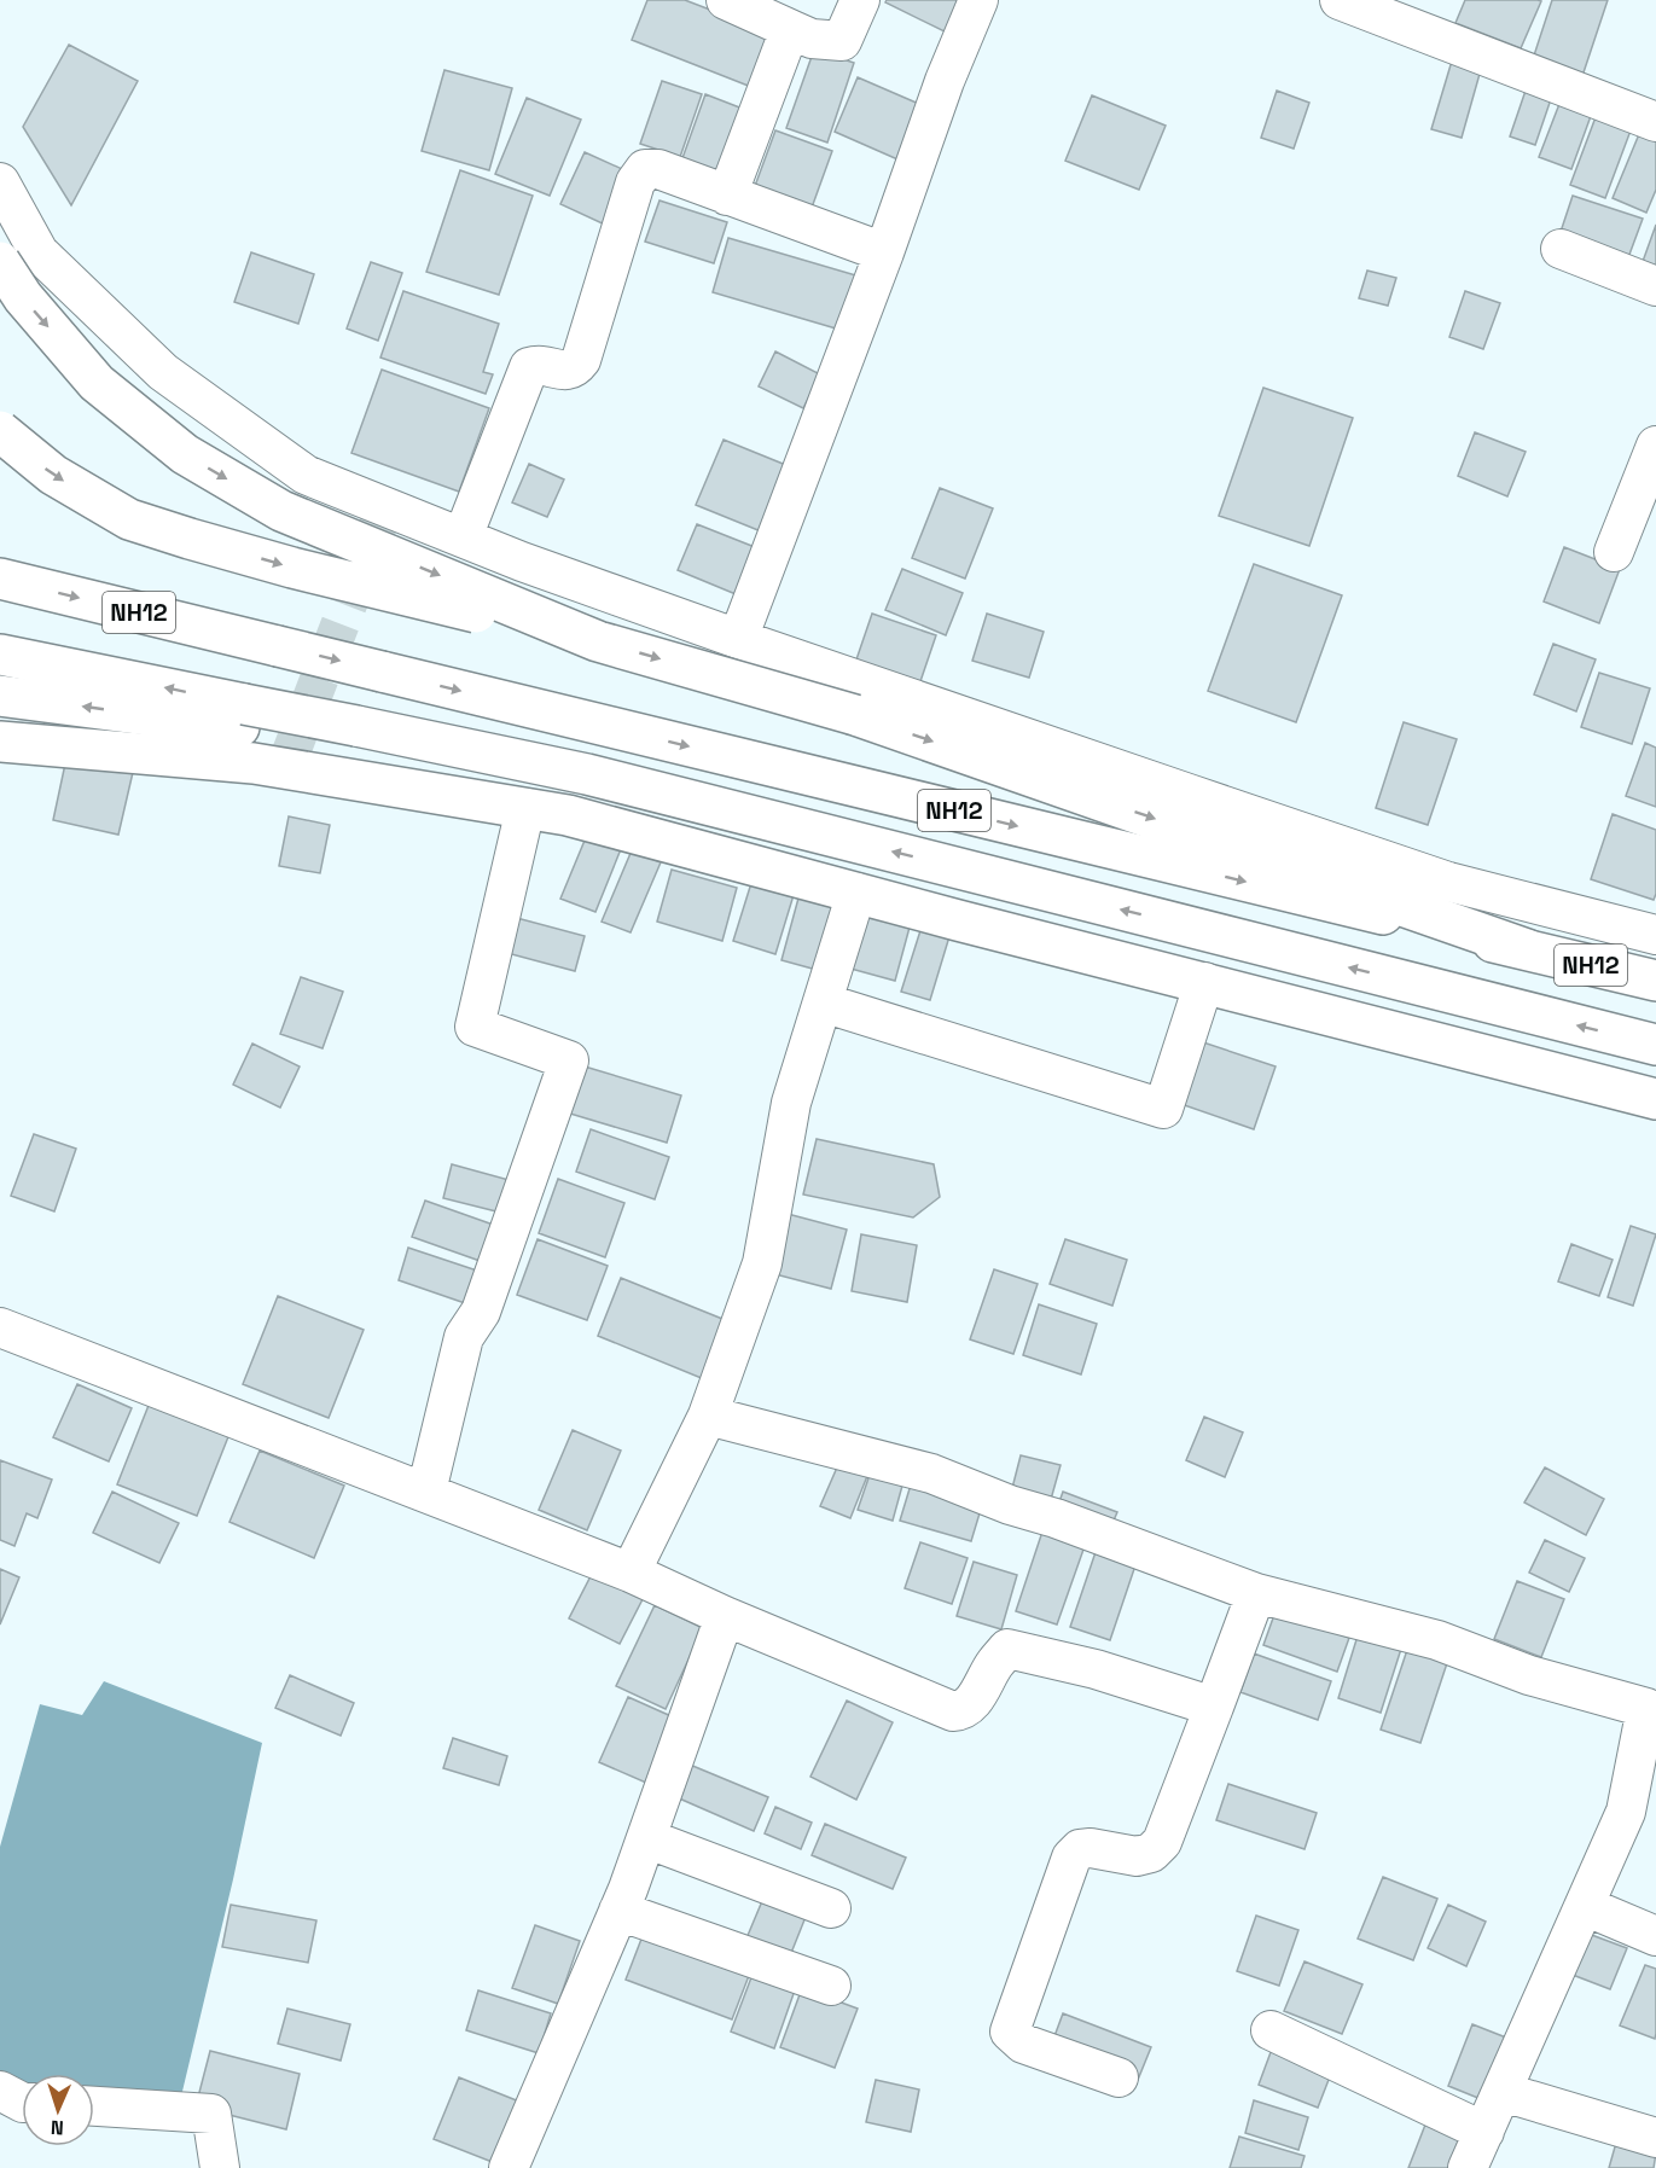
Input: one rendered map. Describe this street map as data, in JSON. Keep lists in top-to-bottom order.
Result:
{
  "streets": {
    "main road": ["NH12"]
  },
  "north": "bottom"
}
